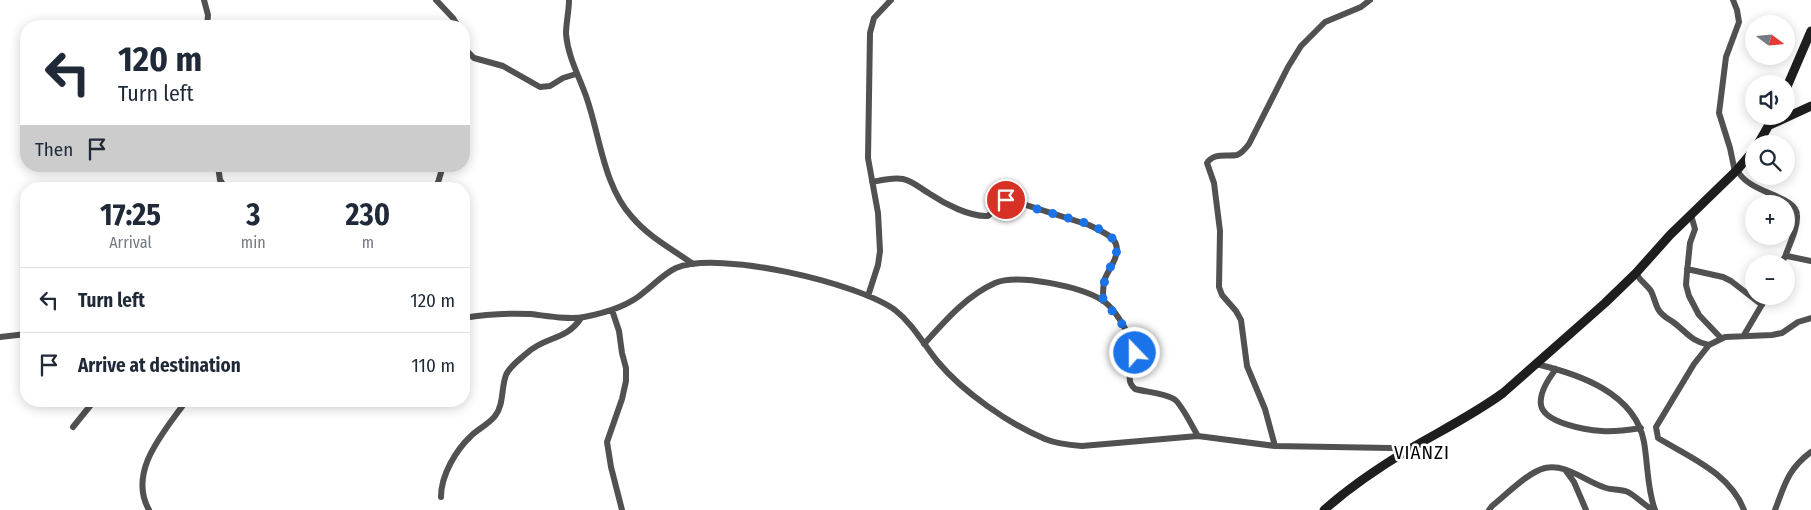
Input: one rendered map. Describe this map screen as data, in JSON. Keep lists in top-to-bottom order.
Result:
{
  "districts": ["VIANZI"],
  "north": "right",
  "page": {
    "map_buttons": ["+", "−"],
    "turn": ["120 m", "Turn left"],
    "then": "Then",
    "eta": [
      "17:25",
      "Arrival",
      "3",
      "min",
      "230",
      "m"
    ],
    "list": [
      {
        "name": "Turn left",
        "value": "120 m"
      },
      {
        "name": "Arrive at destination",
        "value": "110 m"
      }
    ]
  }
}
